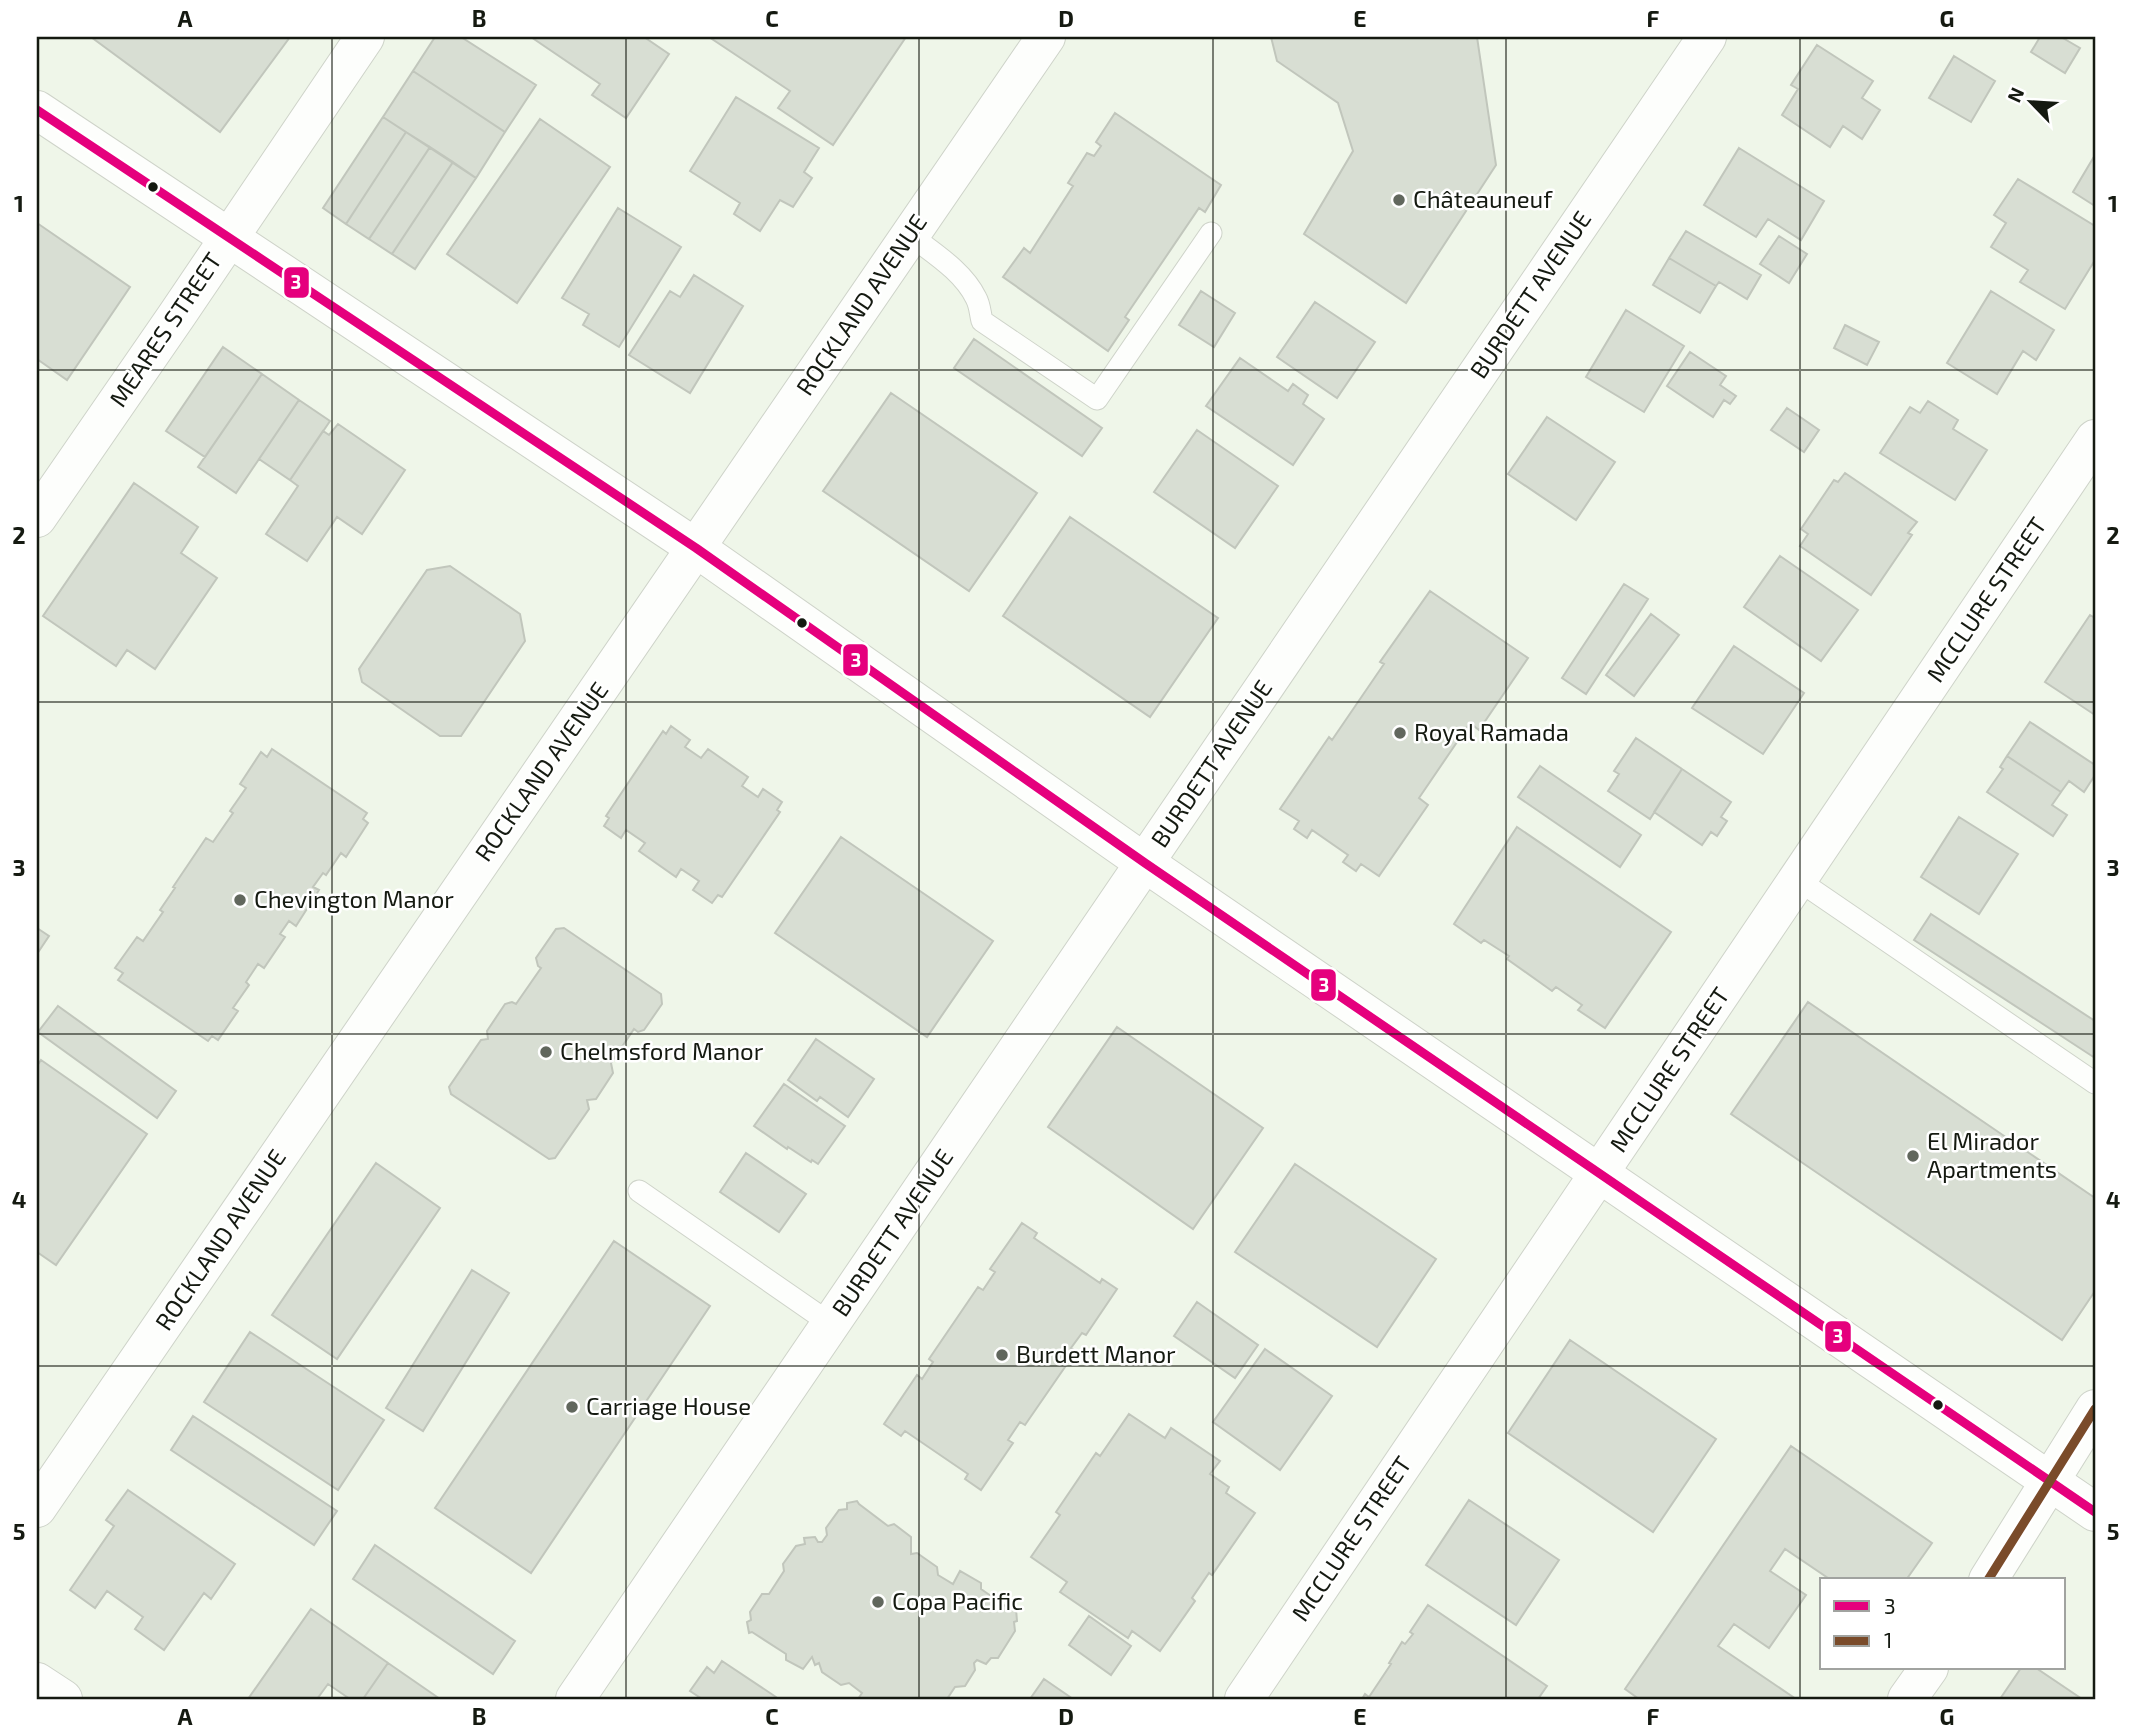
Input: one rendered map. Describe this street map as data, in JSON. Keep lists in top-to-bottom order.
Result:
{
  "streets": {
    "street": [
      "BURDETT AVENUE",
      "ROCKLAND AVENUE",
      "MEARES STREET",
      "MCCLURE STREET"
    ]
  },
  "places": [
    "Châteauneuf",
    "Royal Ramada",
    "Chevington Manor",
    "Chelmsford Manor",
    "El Mirador Apartments",
    "Burdett Manor",
    "Carriage House",
    "Copa Pacific"
  ],
  "lines": ["transit line 3", "transit line 1"],
  "legend": ["3", "1"],
  "north": "top left",
  "grid": {
    "columns": [
      "A",
      "B",
      "C",
      "D",
      "E",
      "F",
      "G"
    ],
    "rows": [
      "1",
      "2",
      "3",
      "4",
      "5"
    ]
  }
}
